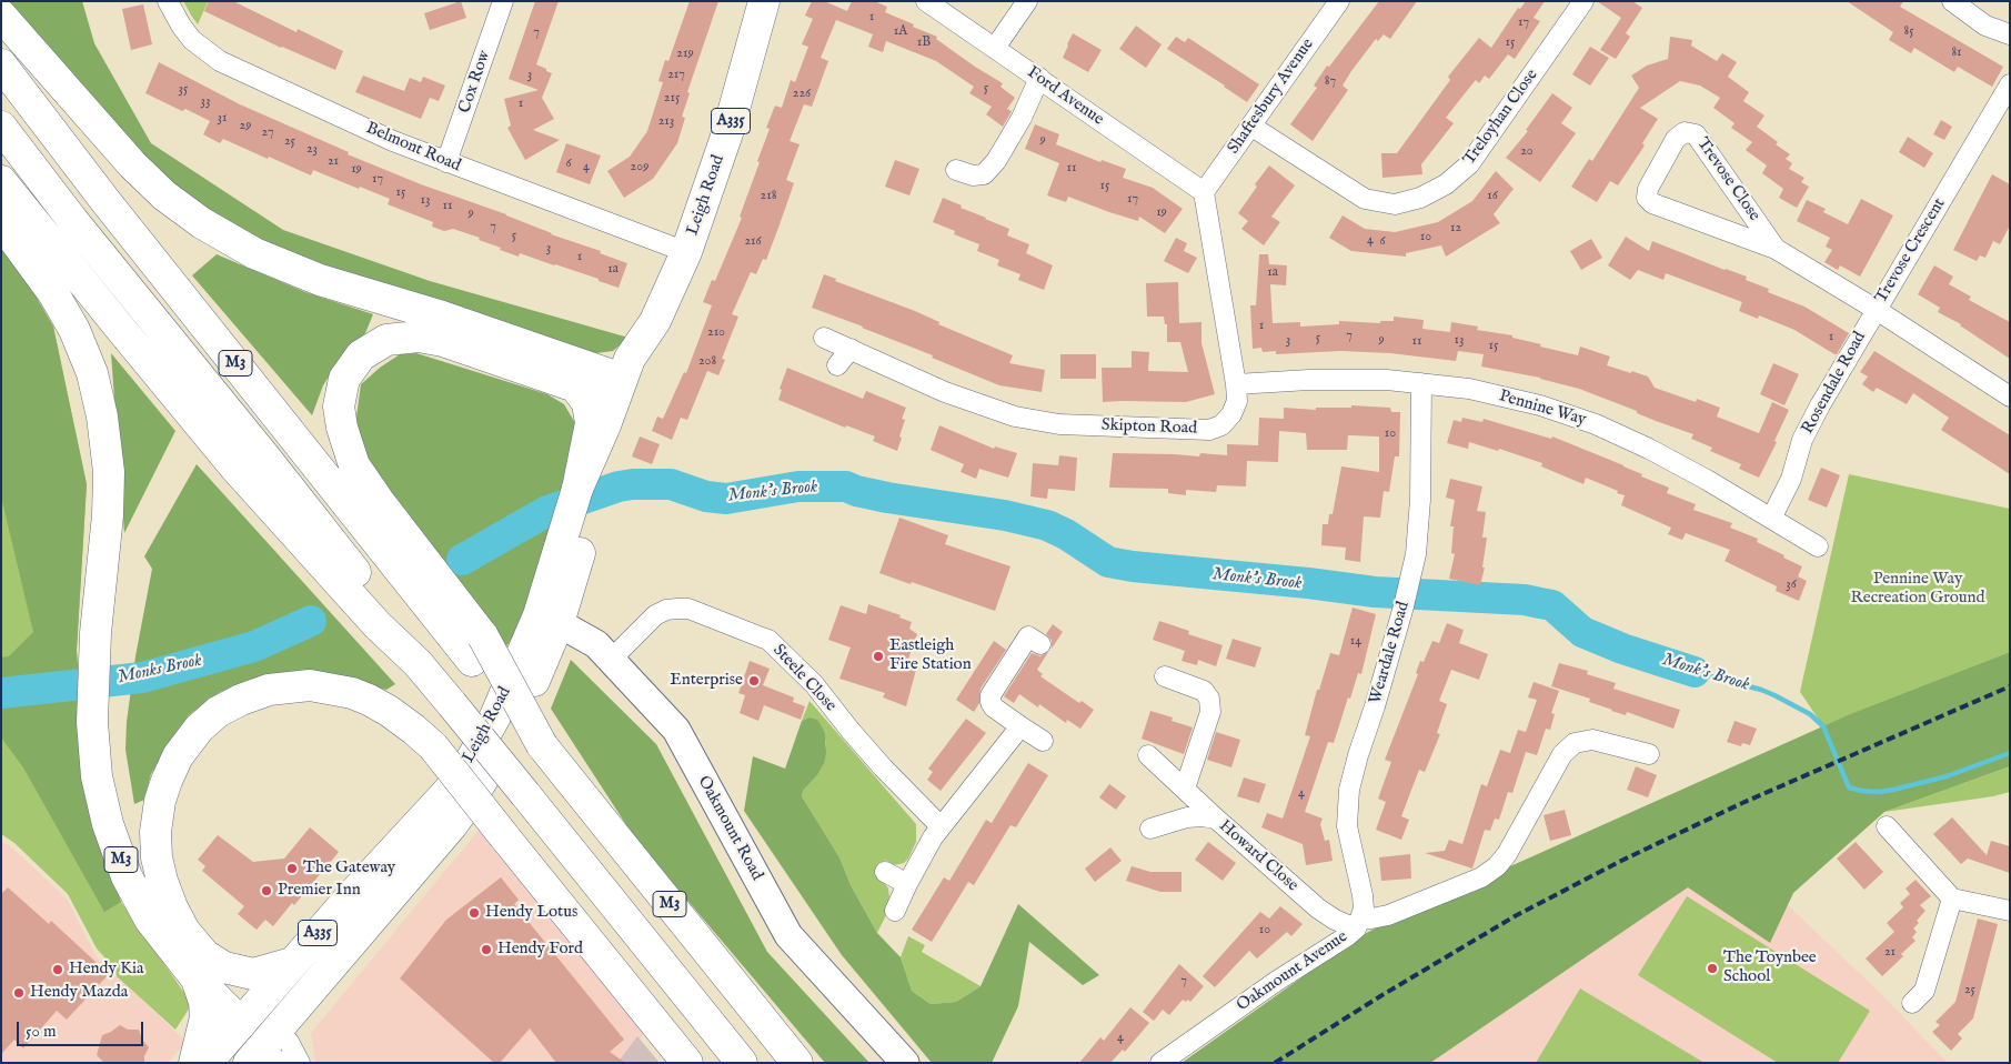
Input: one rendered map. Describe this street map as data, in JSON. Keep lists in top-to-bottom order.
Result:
{
  "streets": {
    "main road": ["A335", "Leigh Road", "M3"],
    "street": [
      "Cox Row",
      "Ford Avenue",
      "Shaftesbury Avenue",
      "Treloyhan Close",
      "Belmont Road",
      "Trevose Close",
      "Trevose Crescent",
      "Rosendale Road",
      "Pennine Way",
      "Skipton Road",
      "Weardale Road",
      "Steele Close",
      "Oakmount Road",
      "Howard Close",
      "Oakmount Avenue"
    ]
  },
  "crossings": [
    ["Cox Row", "Belmont Road"],
    ["Ford Avenue", "Shaftesbury Avenue"],
    ["Ford Avenue", "Skipton Road"],
    ["Shaftesbury Avenue", "Treloyhan Close"],
    ["Shaftesbury Avenue", "Skipton Road"],
    ["Belmont Road", "Leigh Road"],
    ["Trevose Close", "Trevose Crescent"],
    ["Trevose Close", "Rosendale Road"],
    ["Leigh Road", "M3"],
    ["Leigh Road", "Oakmount Road"],
    ["Trevose Crescent", "Rosendale Road"],
    ["Rosendale Road", "Pennine Way"],
    ["Pennine Way", "Skipton Road"],
    ["Pennine Way", "Weardale Road"],
    ["Weardale Road", "Howard Close"],
    ["Weardale Road", "Oakmount Avenue"],
    ["Steele Close", "Oakmount Road"],
    ["Howard Close", "Oakmount Avenue"]
  ],
  "water": ["Monk's Brook", "Monks Brook"],
  "parks": ["Pennine Way Recreation Ground"],
  "places": [
    "Eastleigh Fire Station",
    "Enterprise",
    "The Gateway",
    "Premier Inn",
    "Hendy Lotus",
    "Hendy Ford",
    "The Toynbee School",
    "Hendy Kia",
    "Hendy Mazda"
  ],
  "house_numbers": [
    "1",
    "17",
    "1A",
    "85",
    "7",
    "1B",
    "15",
    "81",
    "219",
    "3",
    "217",
    "87",
    "5",
    "35",
    "226",
    "215",
    "33",
    "1",
    "31",
    "213",
    "29",
    "27",
    "9",
    "25",
    "23",
    "20",
    "21",
    "6",
    "4",
    "209",
    "11",
    "19",
    "17",
    "15",
    "15",
    "218",
    "16",
    "17",
    "13",
    "11",
    "19",
    "9",
    "7",
    "12",
    "5",
    "10",
    "4",
    "216",
    "6",
    "3",
    "1",
    "1a",
    "1a",
    "1",
    "210",
    "7",
    "1",
    "5",
    "3",
    "9",
    "13",
    "11",
    "15",
    "208",
    "10",
    "36",
    "14",
    "4",
    "10",
    "21",
    "7",
    "25",
    "4"
  ],
  "scale_bar": "50 m"
}
